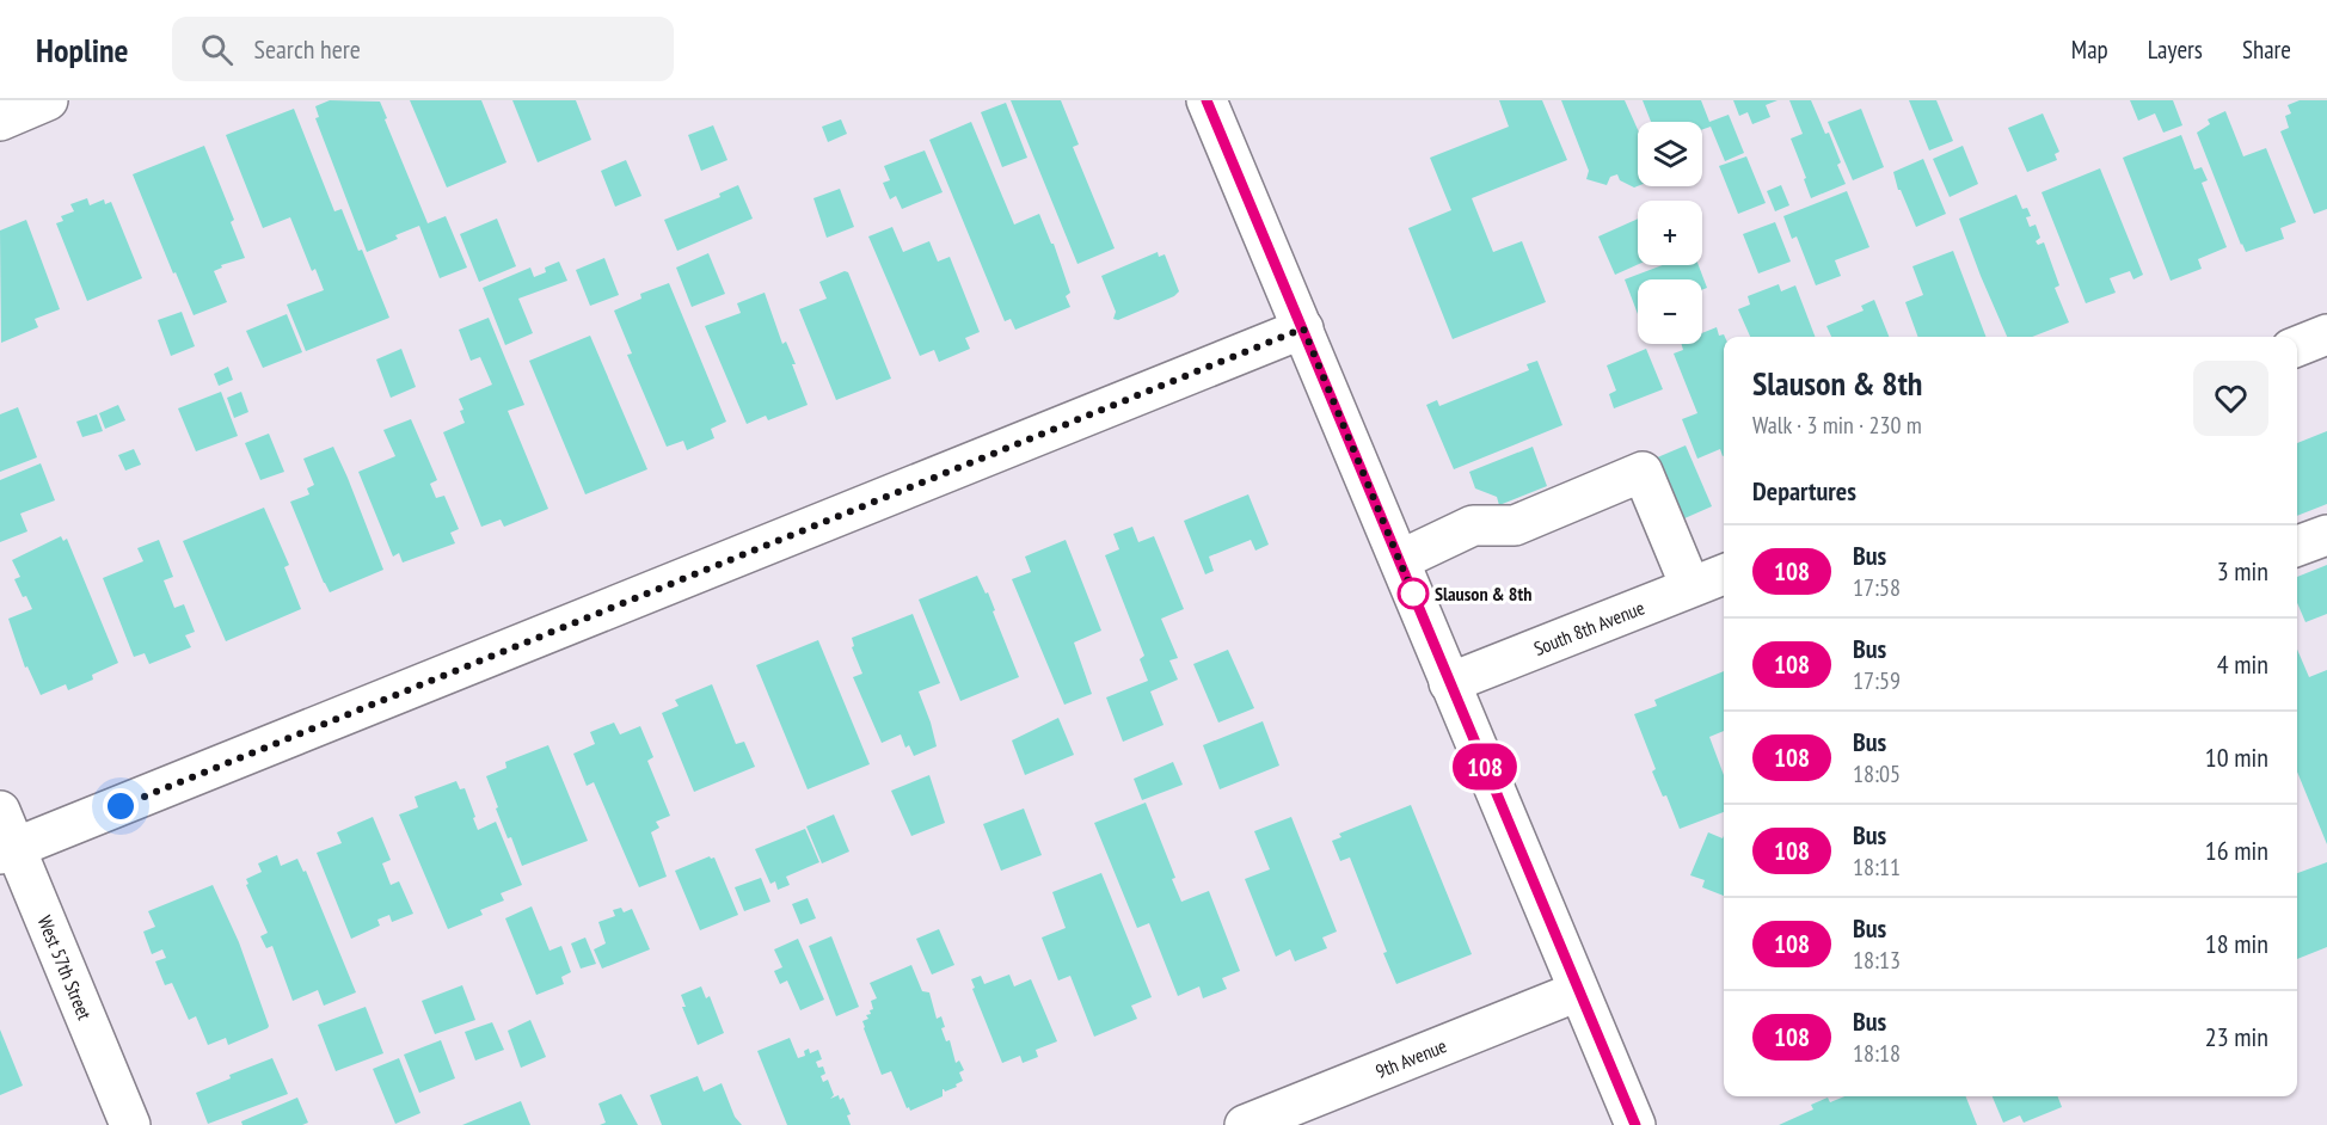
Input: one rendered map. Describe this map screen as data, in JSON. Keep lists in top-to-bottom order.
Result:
{
  "streets": {
    "street": ["South 8th Avenue", "West 57th Street", "9th Avenue"]
  },
  "places": ["Slauson & 8th"],
  "lines": ["bus line 108"],
  "page": {
    "header": "Hopline",
    "search": "Search here",
    "nav": ["Map", "Layers", "Share"],
    "on_map": "108",
    "map_buttons": ["+", "−"],
    "heading": [
      ["Slauson & 8th", "Walk · 3 min · 230 m"],
      "Departures"
    ],
    "list": [
      {
        "mark": "108",
        "name": "Bus",
        "note": "17:58",
        "value": "3 min"
      },
      {
        "mark": "108",
        "name": "Bus",
        "note": "17:59",
        "value": "4 min"
      },
      {
        "mark": "108",
        "name": "Bus",
        "note": "18:05",
        "value": "10 min"
      },
      {
        "mark": "108",
        "name": "Bus",
        "note": "18:11",
        "value": "16 min"
      },
      {
        "mark": "108",
        "name": "Bus",
        "note": "18:13",
        "value": "18 min"
      },
      {
        "mark": "108",
        "name": "Bus",
        "note": "18:18",
        "value": "23 min"
      }
    ]
  }
}
